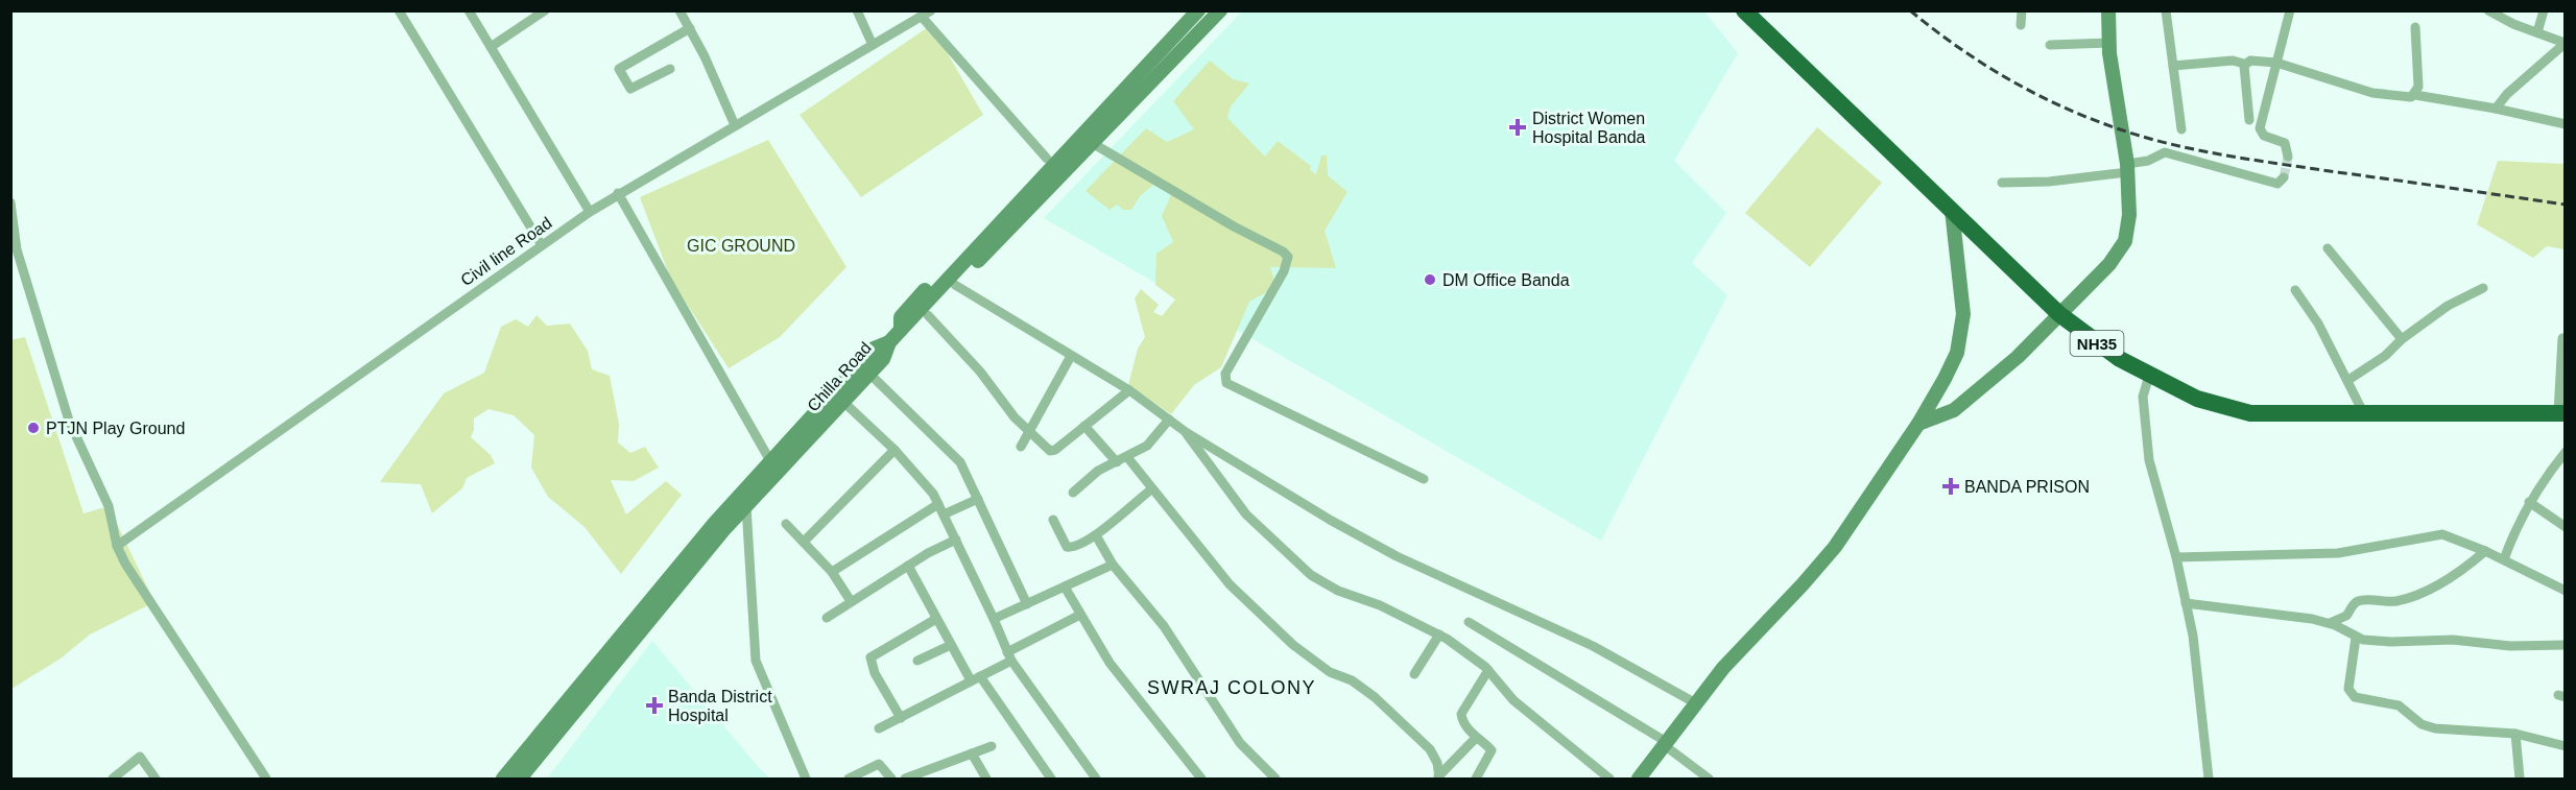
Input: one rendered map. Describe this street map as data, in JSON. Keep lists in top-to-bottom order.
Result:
{
  "streets": {
    "highway": ["NH35"],
    "main road": ["Chilla Road"],
    "street": ["Civil line Road"]
  },
  "districts": ["SWRAJ COLONY"],
  "parks": ["GIC GROUND"],
  "places": {
    "health": ["District Women Hospital Banda", "BANDA PRISON", "Banda District Hospital"],
    "other": ["DM Office Banda", "PTJN Play Ground"]
  }
}
